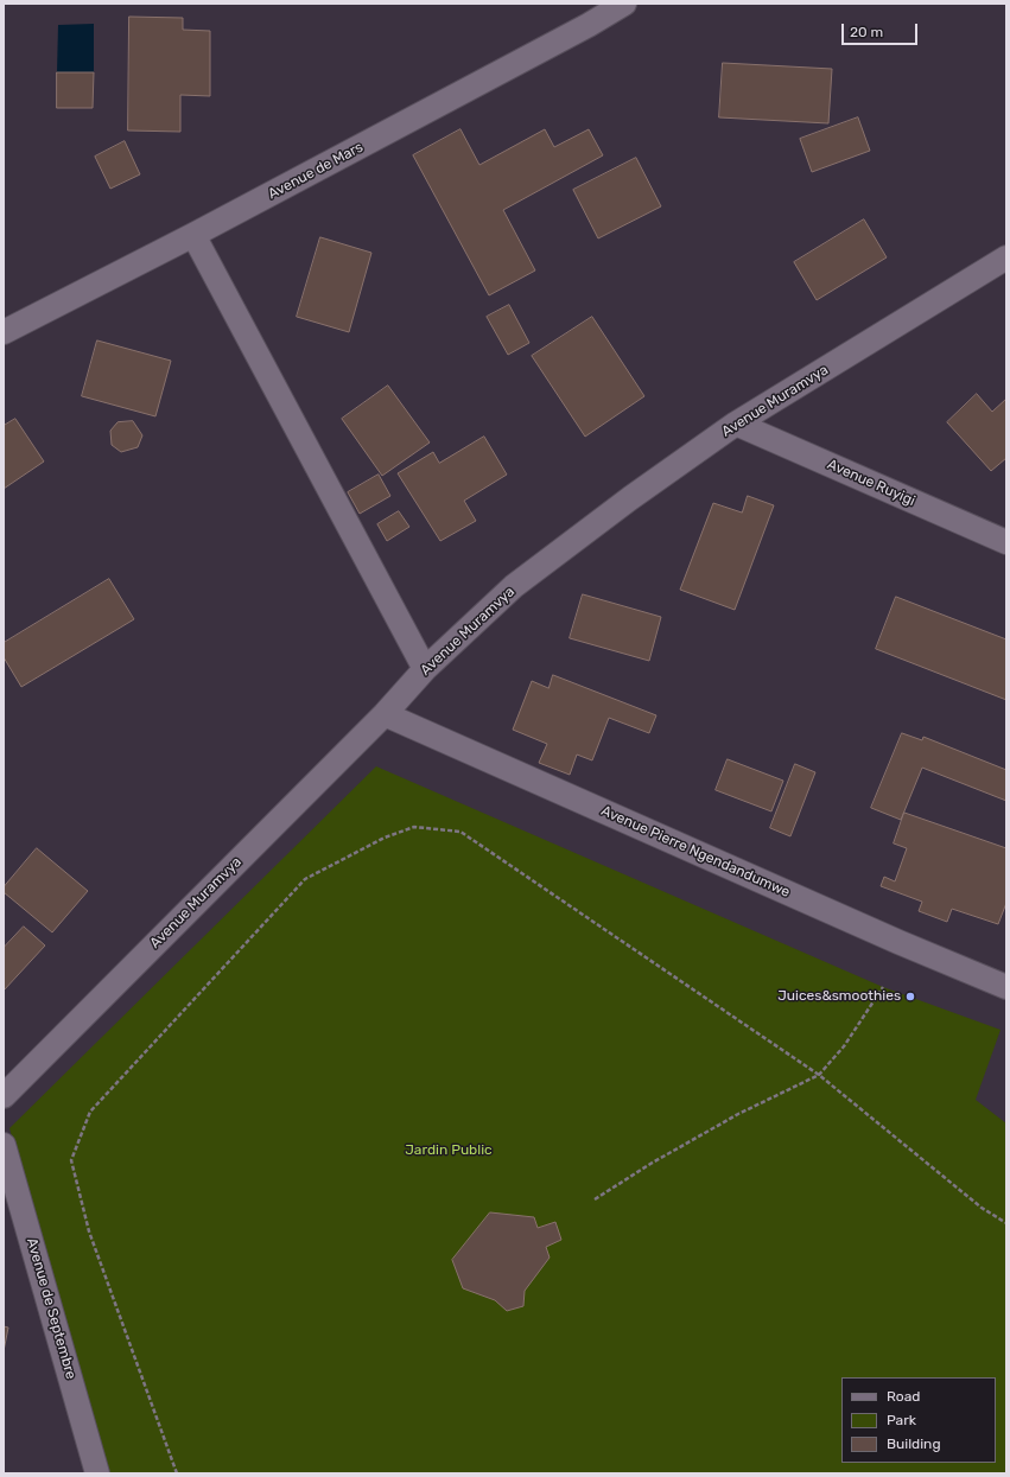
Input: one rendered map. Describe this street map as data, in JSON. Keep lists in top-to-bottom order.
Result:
{
  "streets": {
    "street": [
      "Avenue de Mars",
      "Avenue Muramvya",
      "Avenue Ruyigi",
      "Avenue Pierre Ngendandumwe",
      "Avenue de Septembre"
    ]
  },
  "crossings": [
    ["Avenue Muramvya", "Avenue Ruyigi"],
    ["Avenue Muramvya", "Avenue Pierre Ngendandumwe"]
  ],
  "parks": ["Jardin Public"],
  "places": ["Juices&smoothies"],
  "legend": ["Road", "Park", "Building"],
  "scale_bar": "20 m"
}
